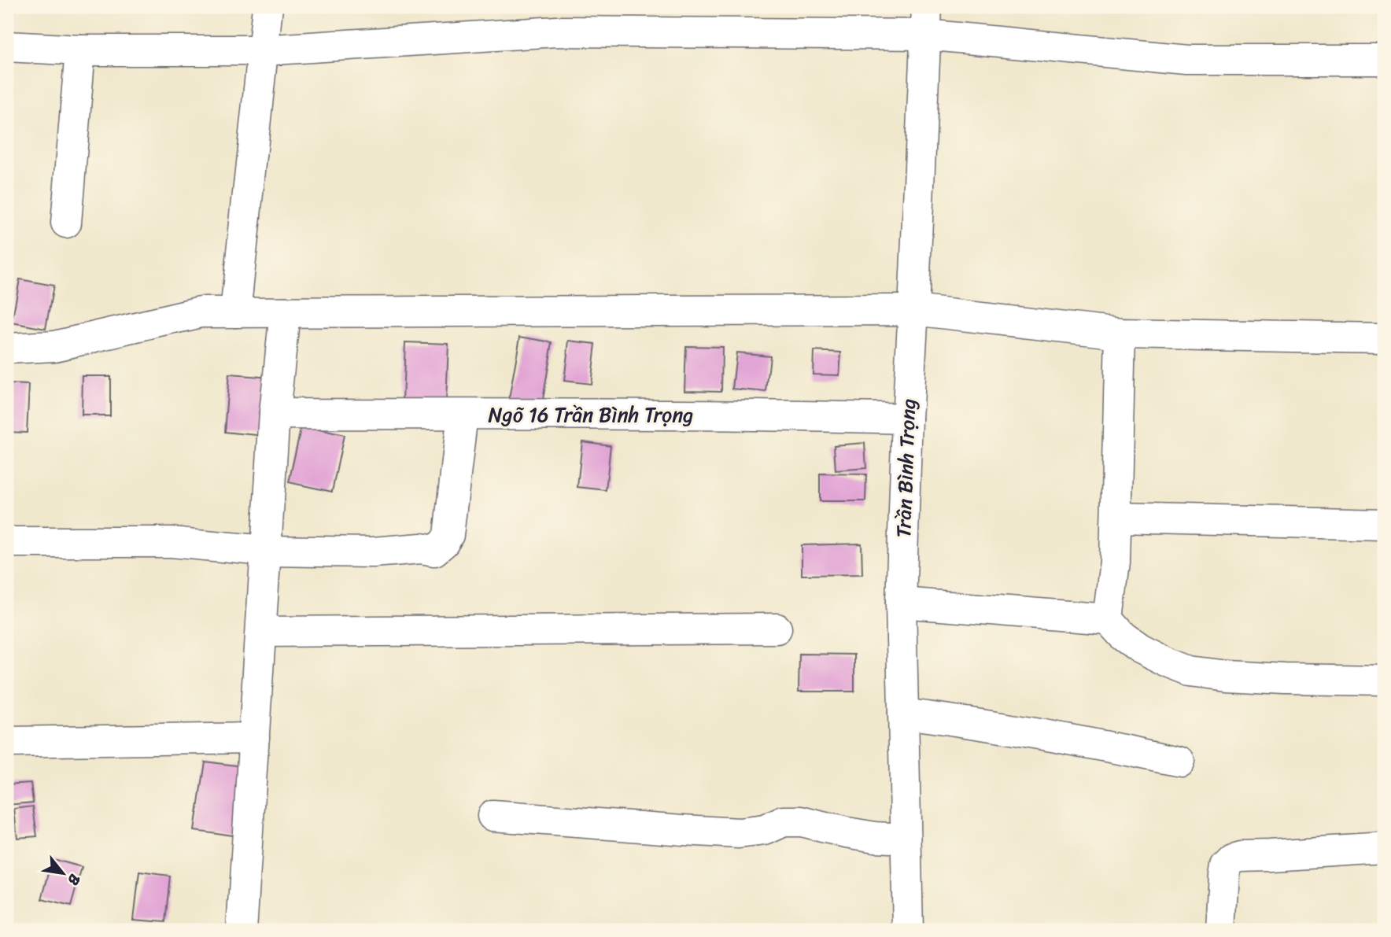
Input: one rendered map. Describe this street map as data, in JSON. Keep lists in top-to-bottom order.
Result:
{
  "streets": {
    "street": ["Ngõ 16 Trần Bình Trọng", "Trần Bình Trọng"]
  },
  "crossings": [
    ["Ngõ 16 Trần Bình Trọng", "Trần Bình Trọng"]
  ],
  "north": "bottom right"
}
